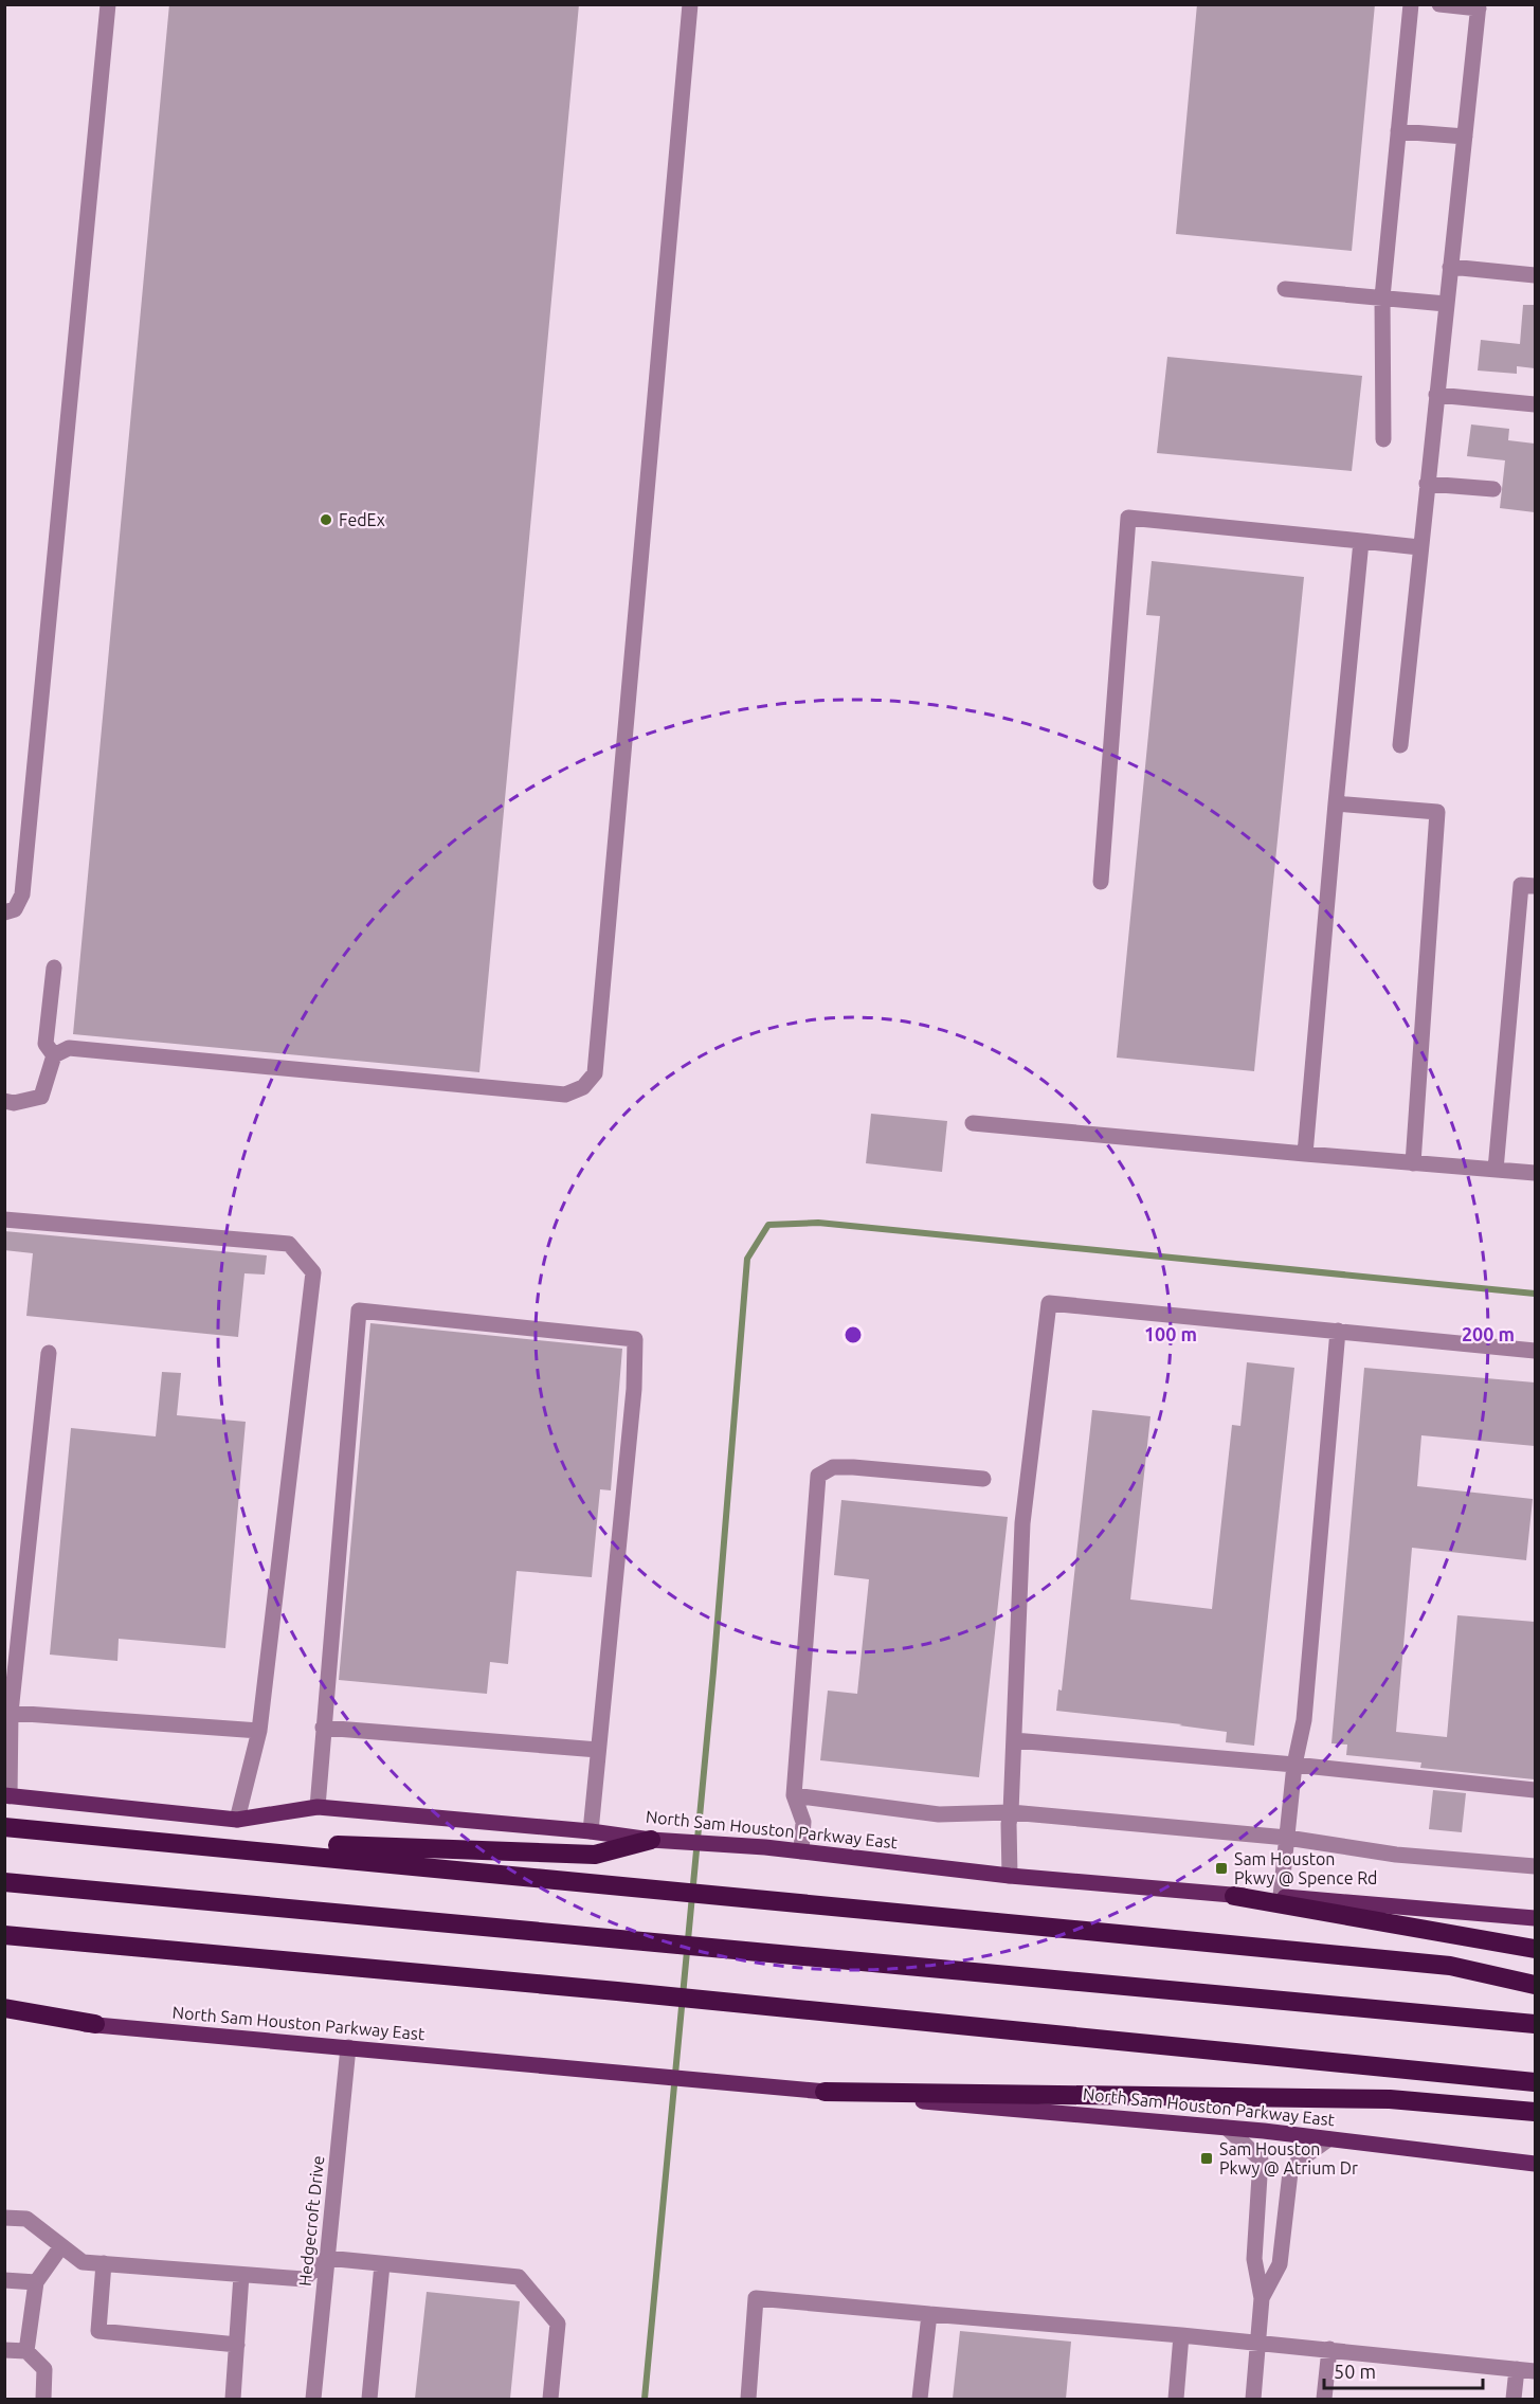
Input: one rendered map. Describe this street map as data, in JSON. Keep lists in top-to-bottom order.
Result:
{
  "streets": {
    "main road": ["North Sam Houston Parkway East"],
    "street": ["Hedgecroft Drive"]
  },
  "crossings": [
    ["North Sam Houston Parkway East", "Hedgecroft Drive"]
  ],
  "places": {
    "other": ["FedEx"],
    "transit": ["Sam Houston Pkwy @ Spence Rd", "Sam Houston Pkwy @ Atrium Dr"]
  },
  "scale_bar": "50 m",
  "rings": ["100 m", "200 m"]
}
